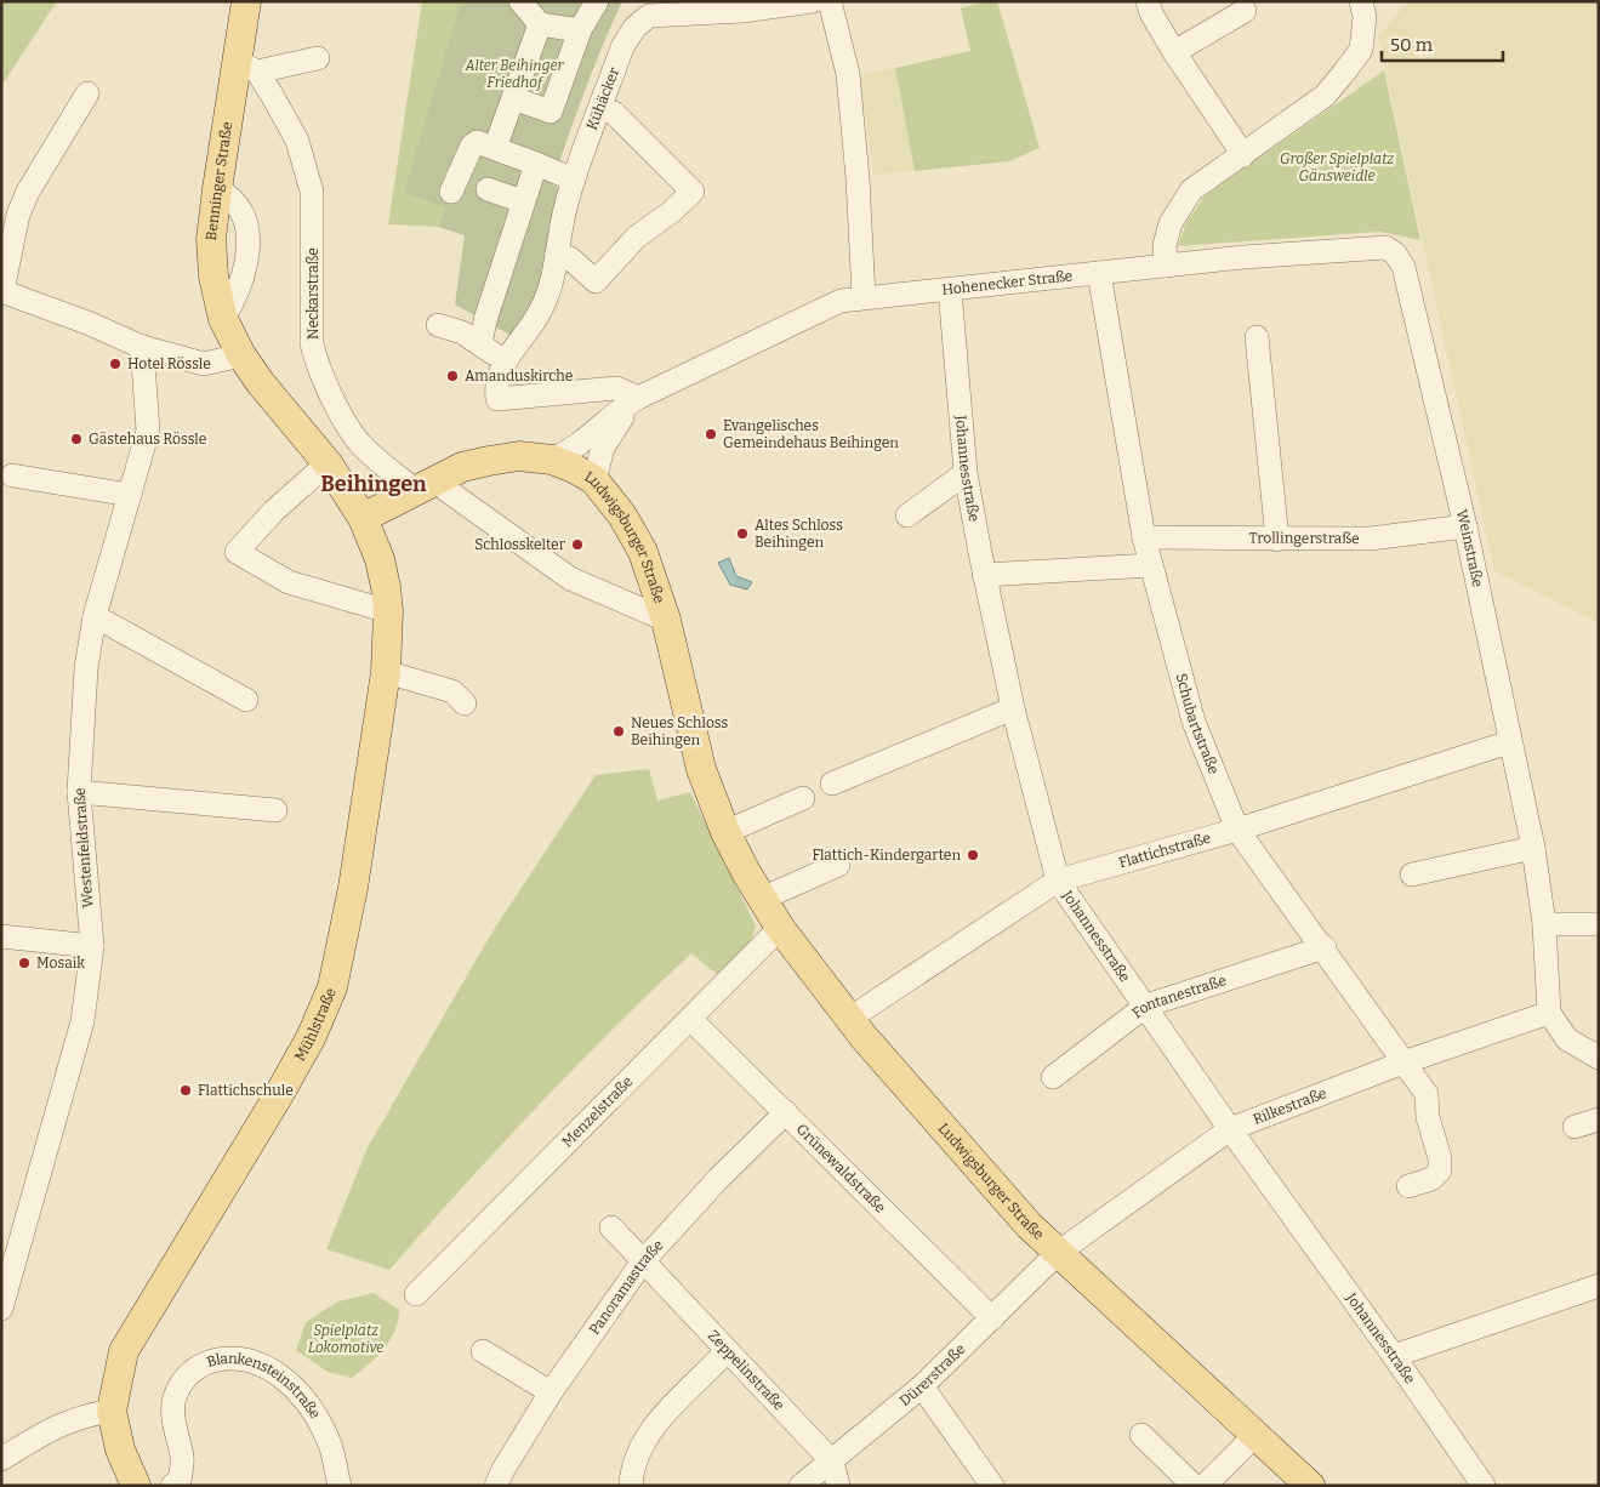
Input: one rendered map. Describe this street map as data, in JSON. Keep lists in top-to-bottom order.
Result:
{
  "streets": {
    "main road": ["Benninger Straße", "Ludwigsburger Straße", "Mühlstraße"],
    "street": [
      "Kühäcker",
      "Hohenecker Straße",
      "Neckarstraße",
      "Johannesstraße",
      "Trollingerstraße",
      "Weinstraße",
      "Schubartstraße",
      "Westenfeldstraße",
      "Flattichstraße",
      "Fontanestraße",
      "Rilkestraße",
      "Menzelstraße",
      "Grünewaldstraße",
      "Panoramastraße",
      "Zeppelinstraße",
      "Dürerstraße",
      "Blankensteinstraße"
    ]
  },
  "crossings": [
    ["Benninger Straße", "Neckarstraße"],
    ["Benninger Straße", "Mühlstraße"],
    ["Hohenecker Straße", "Johannesstraße"],
    ["Hohenecker Straße", "Ludwigsburger Straße"],
    ["Hohenecker Straße", "Weinstraße"],
    ["Hohenecker Straße", "Schubartstraße"],
    ["Neckarstraße", "Ludwigsburger Straße"],
    ["Johannesstraße", "Flattichstraße"],
    ["Johannesstraße", "Fontanestraße"],
    ["Johannesstraße", "Rilkestraße"],
    ["Ludwigsburger Straße", "Flattichstraße"],
    ["Ludwigsburger Straße", "Rilkestraße"],
    ["Ludwigsburger Straße", "Menzelstraße"],
    ["Ludwigsburger Straße", "Dürerstraße"],
    ["Trollingerstraße", "Weinstraße"],
    ["Trollingerstraße", "Schubartstraße"],
    ["Weinstraße", "Flattichstraße"],
    ["Weinstraße", "Rilkestraße"],
    ["Schubartstraße", "Flattichstraße"],
    ["Schubartstraße", "Fontanestraße"],
    ["Schubartstraße", "Rilkestraße"],
    ["Rilkestraße", "Dürerstraße"],
    ["Menzelstraße", "Grünewaldstraße"],
    ["Grünewaldstraße", "Panoramastraße"],
    ["Grünewaldstraße", "Dürerstraße"],
    ["Panoramastraße", "Zeppelinstraße"],
    ["Zeppelinstraße", "Dürerstraße"]
  ],
  "districts": ["Beihingen"],
  "parks": ["Alter Beihinger Friedhof", "Großer Spielplatz Gänsweidle", "Spielplatz Lokomotive"],
  "places": [
    "Hotel Rössle",
    "Amanduskirche",
    "Evangelisches Gemeindehaus Beihingen",
    "Gästehaus Rössle",
    "Altes Schloss Beihingen",
    "Schlosskelter",
    "Neues Schloss Beihingen",
    "Flattich-Kindergarten",
    "Mosaik",
    "Flattichschule"
  ],
  "scale_bar": "50 m"
}
